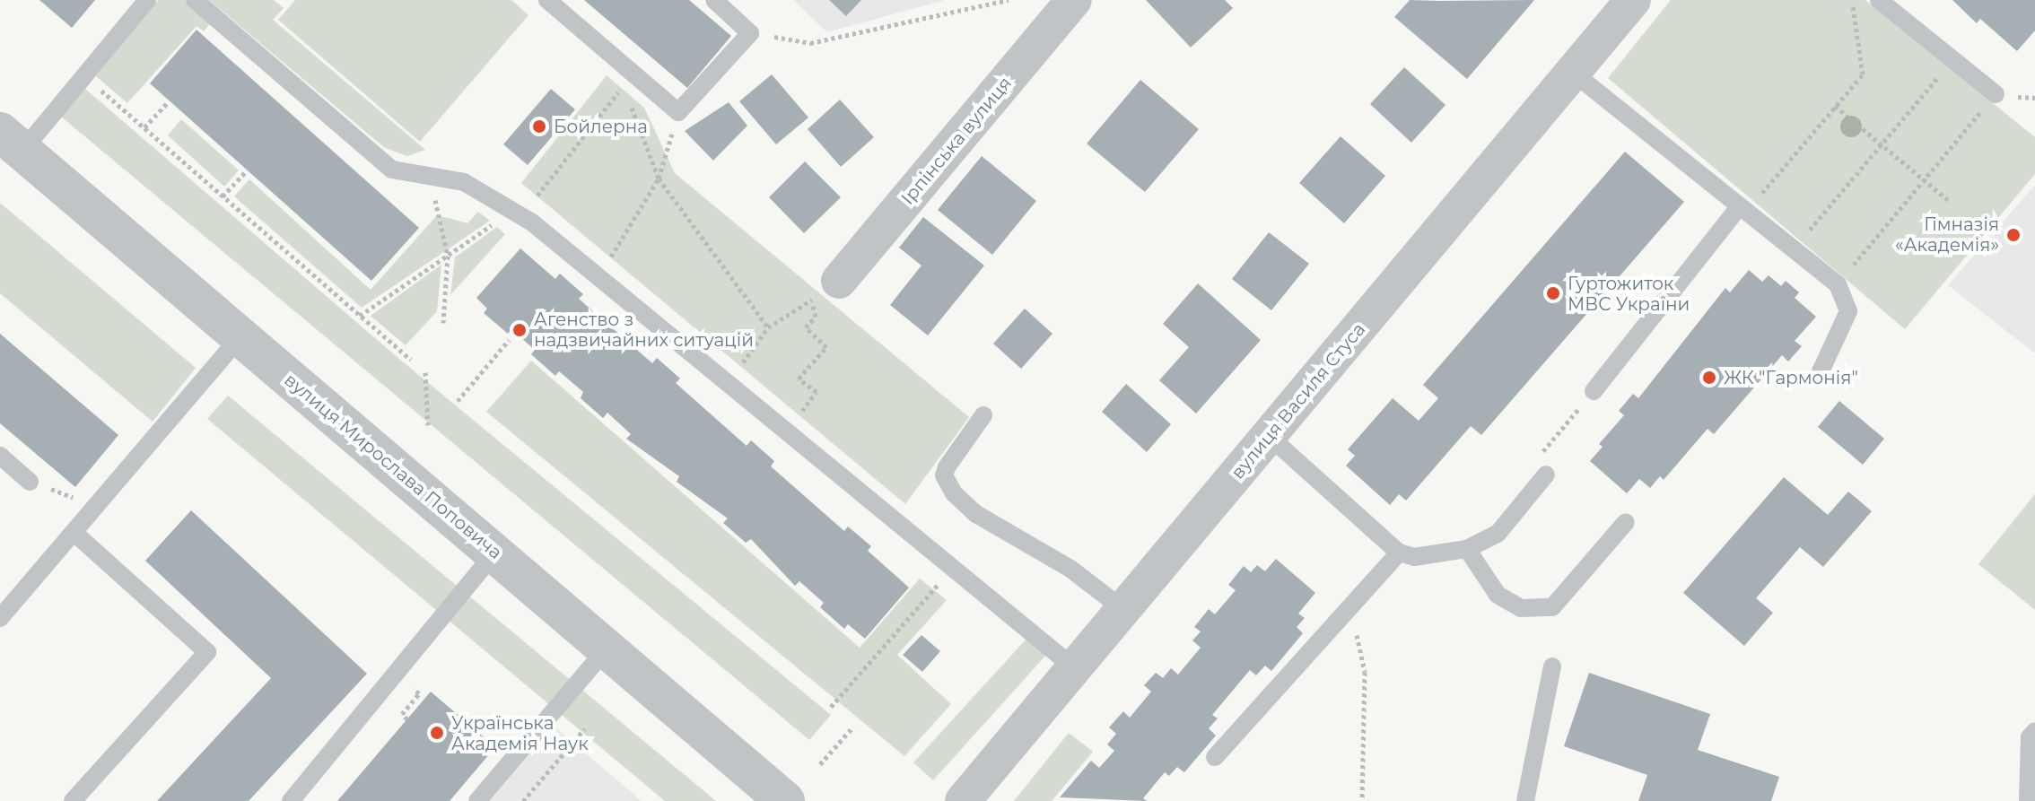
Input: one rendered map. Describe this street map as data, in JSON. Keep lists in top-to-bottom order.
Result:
{
  "streets": {
    "street": ["Ірпінська вулиця", "вулиця Василя Стуса", "вулиця Мирослава Поповича"]
  },
  "places": [
    "Бойлерна",
    "Гімназія «Академія»",
    "Гуртожиток МВС України",
    "Агенство з надзвичайних ситуацій",
    "ЖК \"Гармонія\"",
    "Українська Академія Наук"
  ]
}
